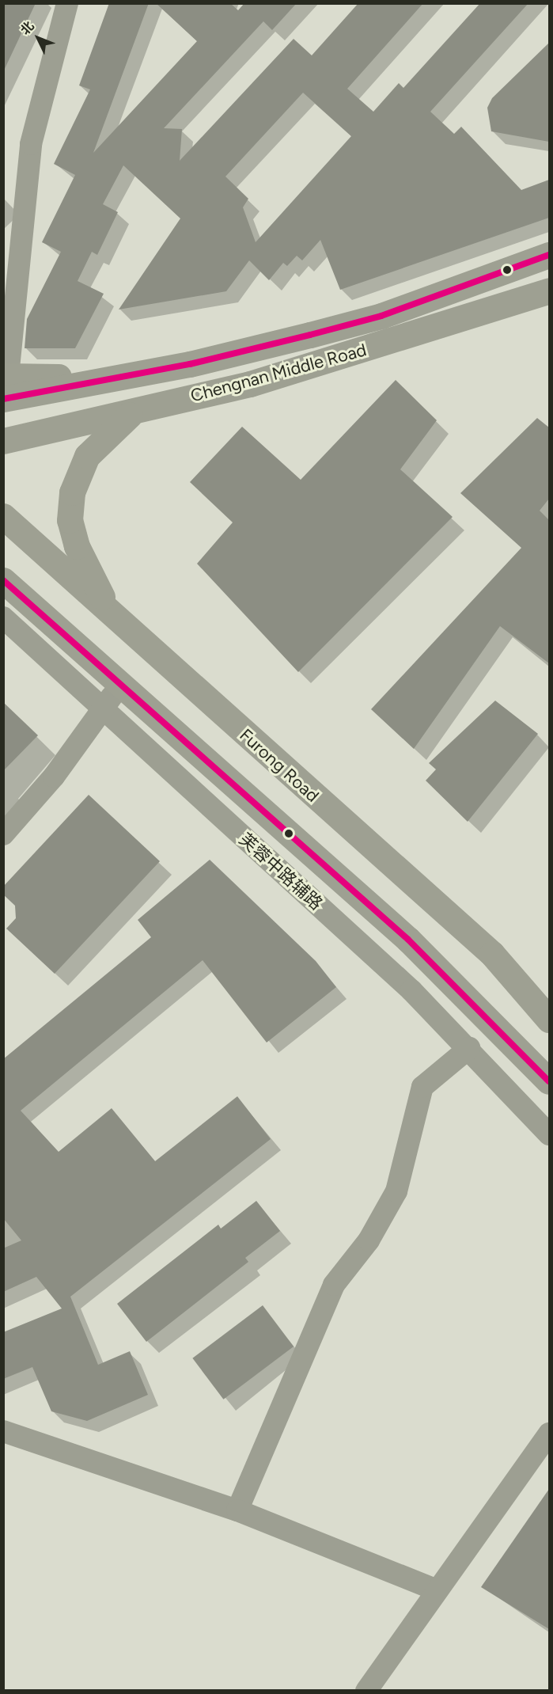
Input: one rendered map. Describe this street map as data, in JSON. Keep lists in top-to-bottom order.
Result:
{
  "streets": {
    "main road": ["Chengnan Middle Road", "Furong Road"],
    "street": ["芙蓉中路辅路"]
  },
  "north": "top left"
}
